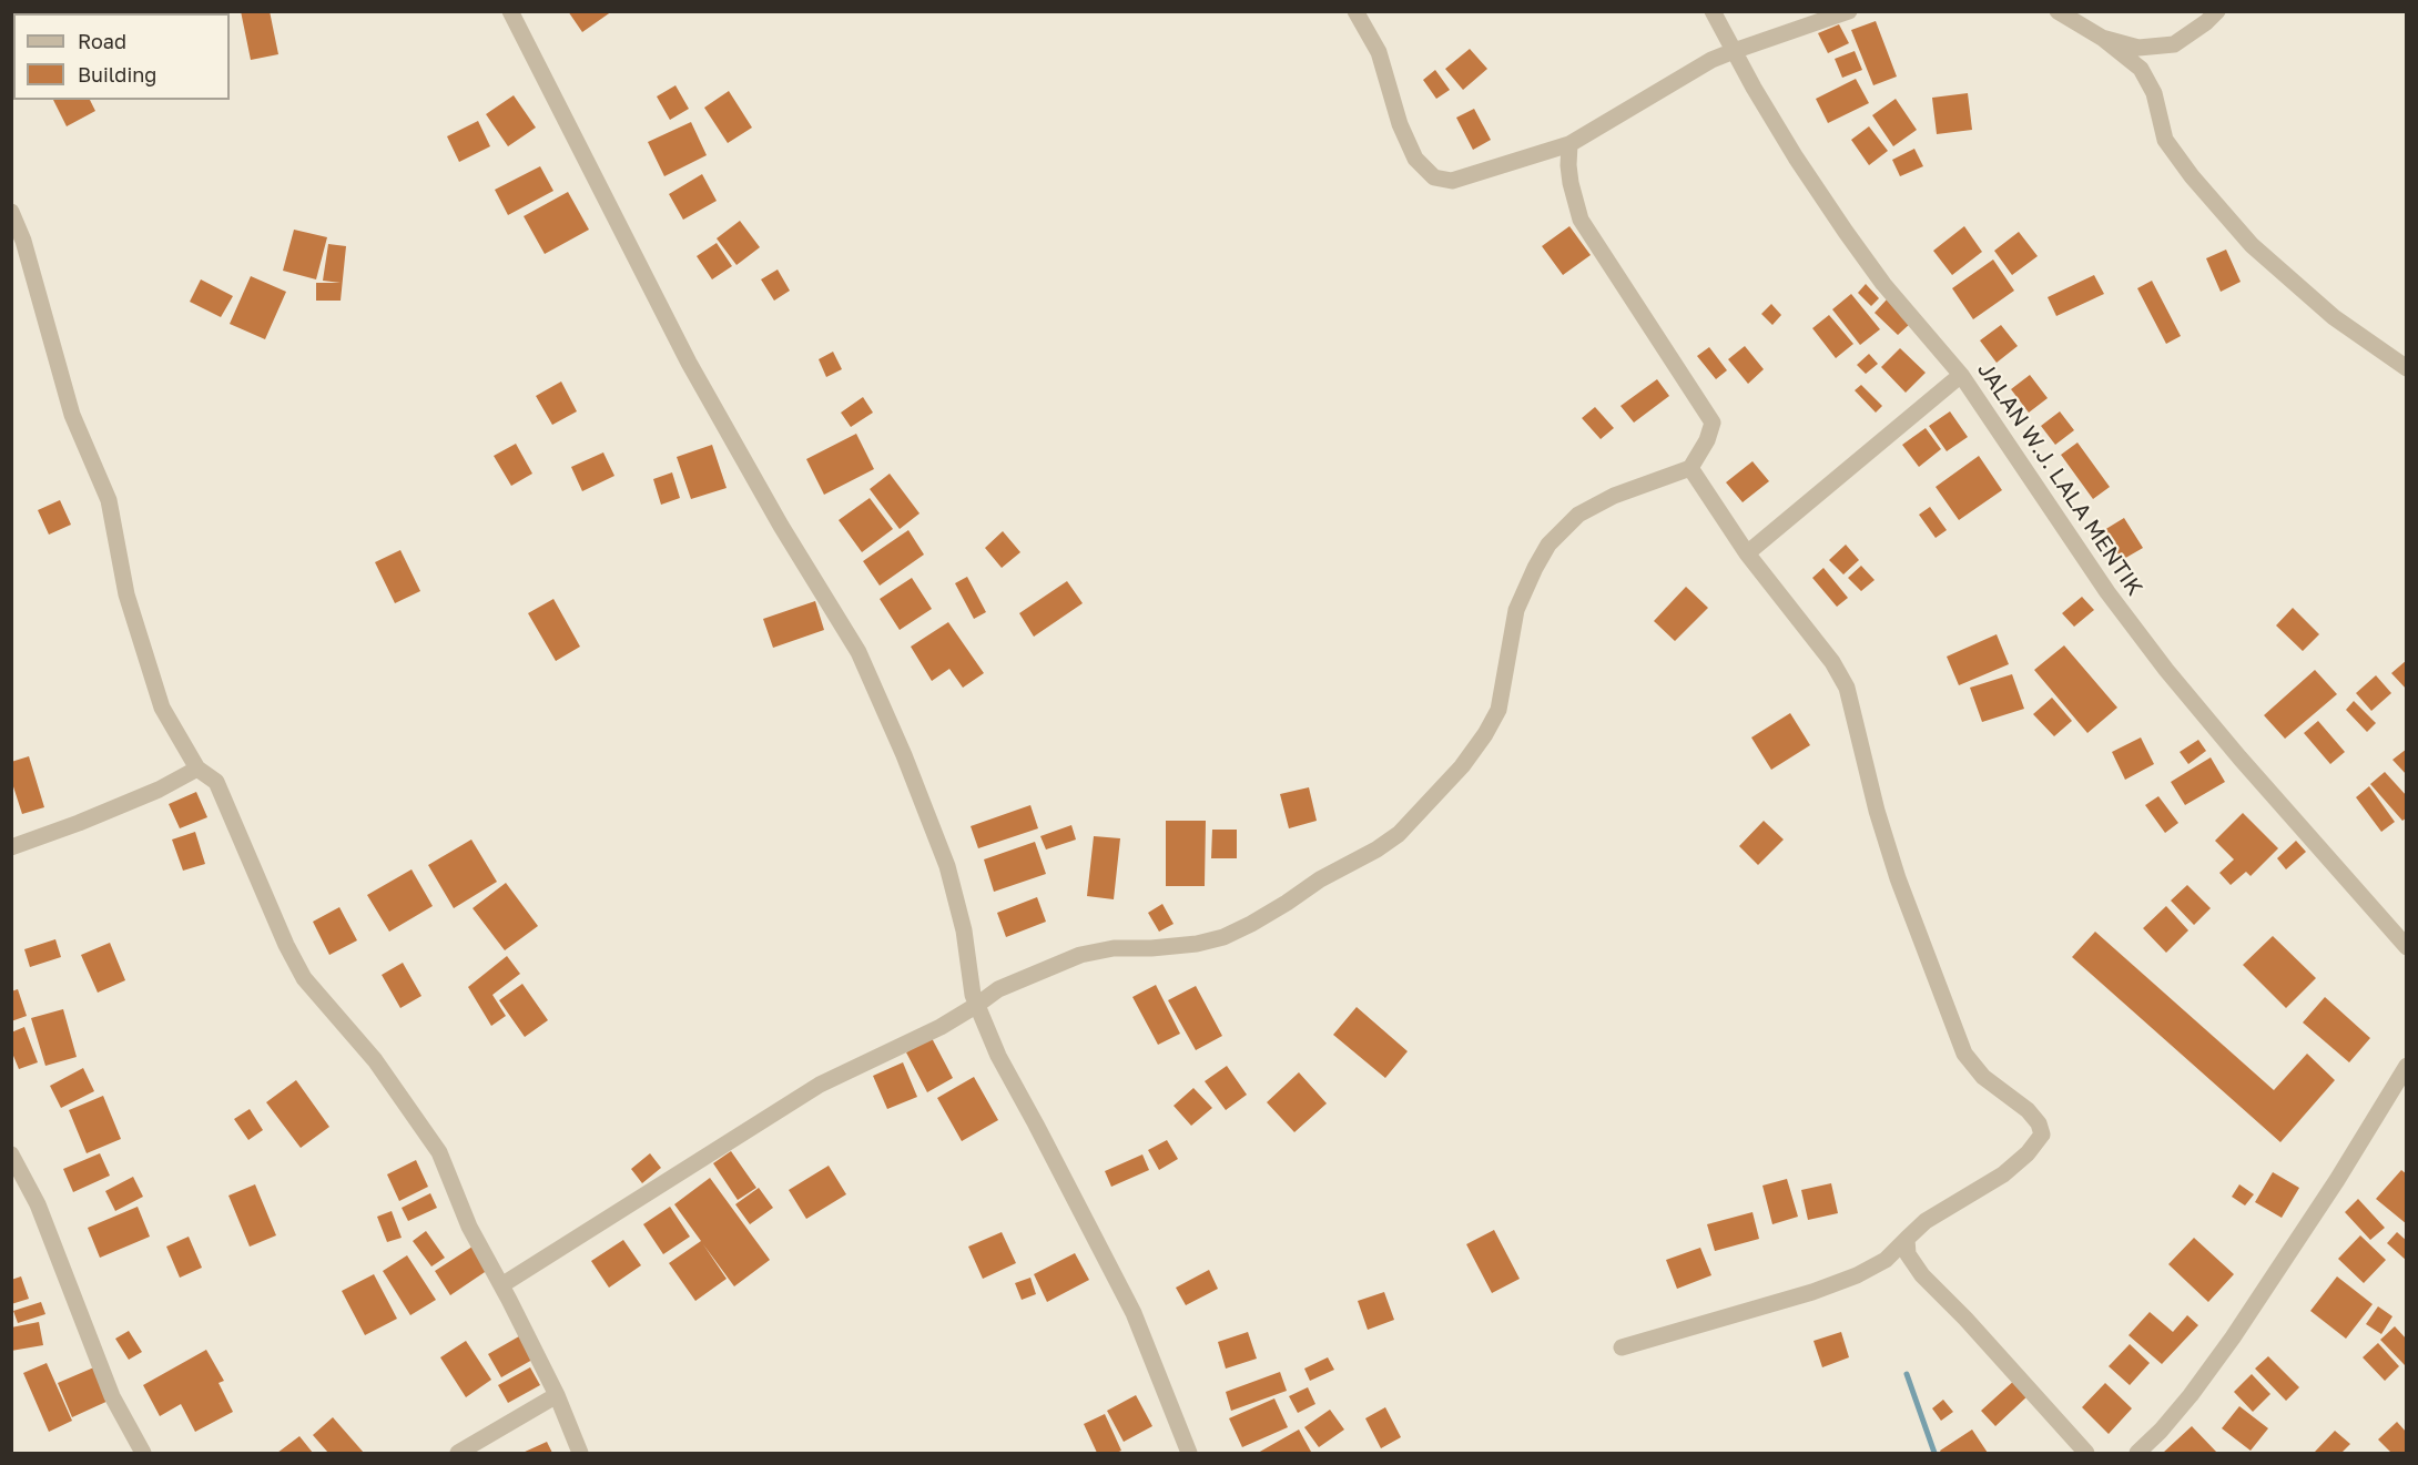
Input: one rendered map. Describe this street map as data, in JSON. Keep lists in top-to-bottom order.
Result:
{
  "streets": {
    "street": ["JALAN W.J. LALA MENTIK"]
  },
  "legend": ["Road", "Building"]
}
